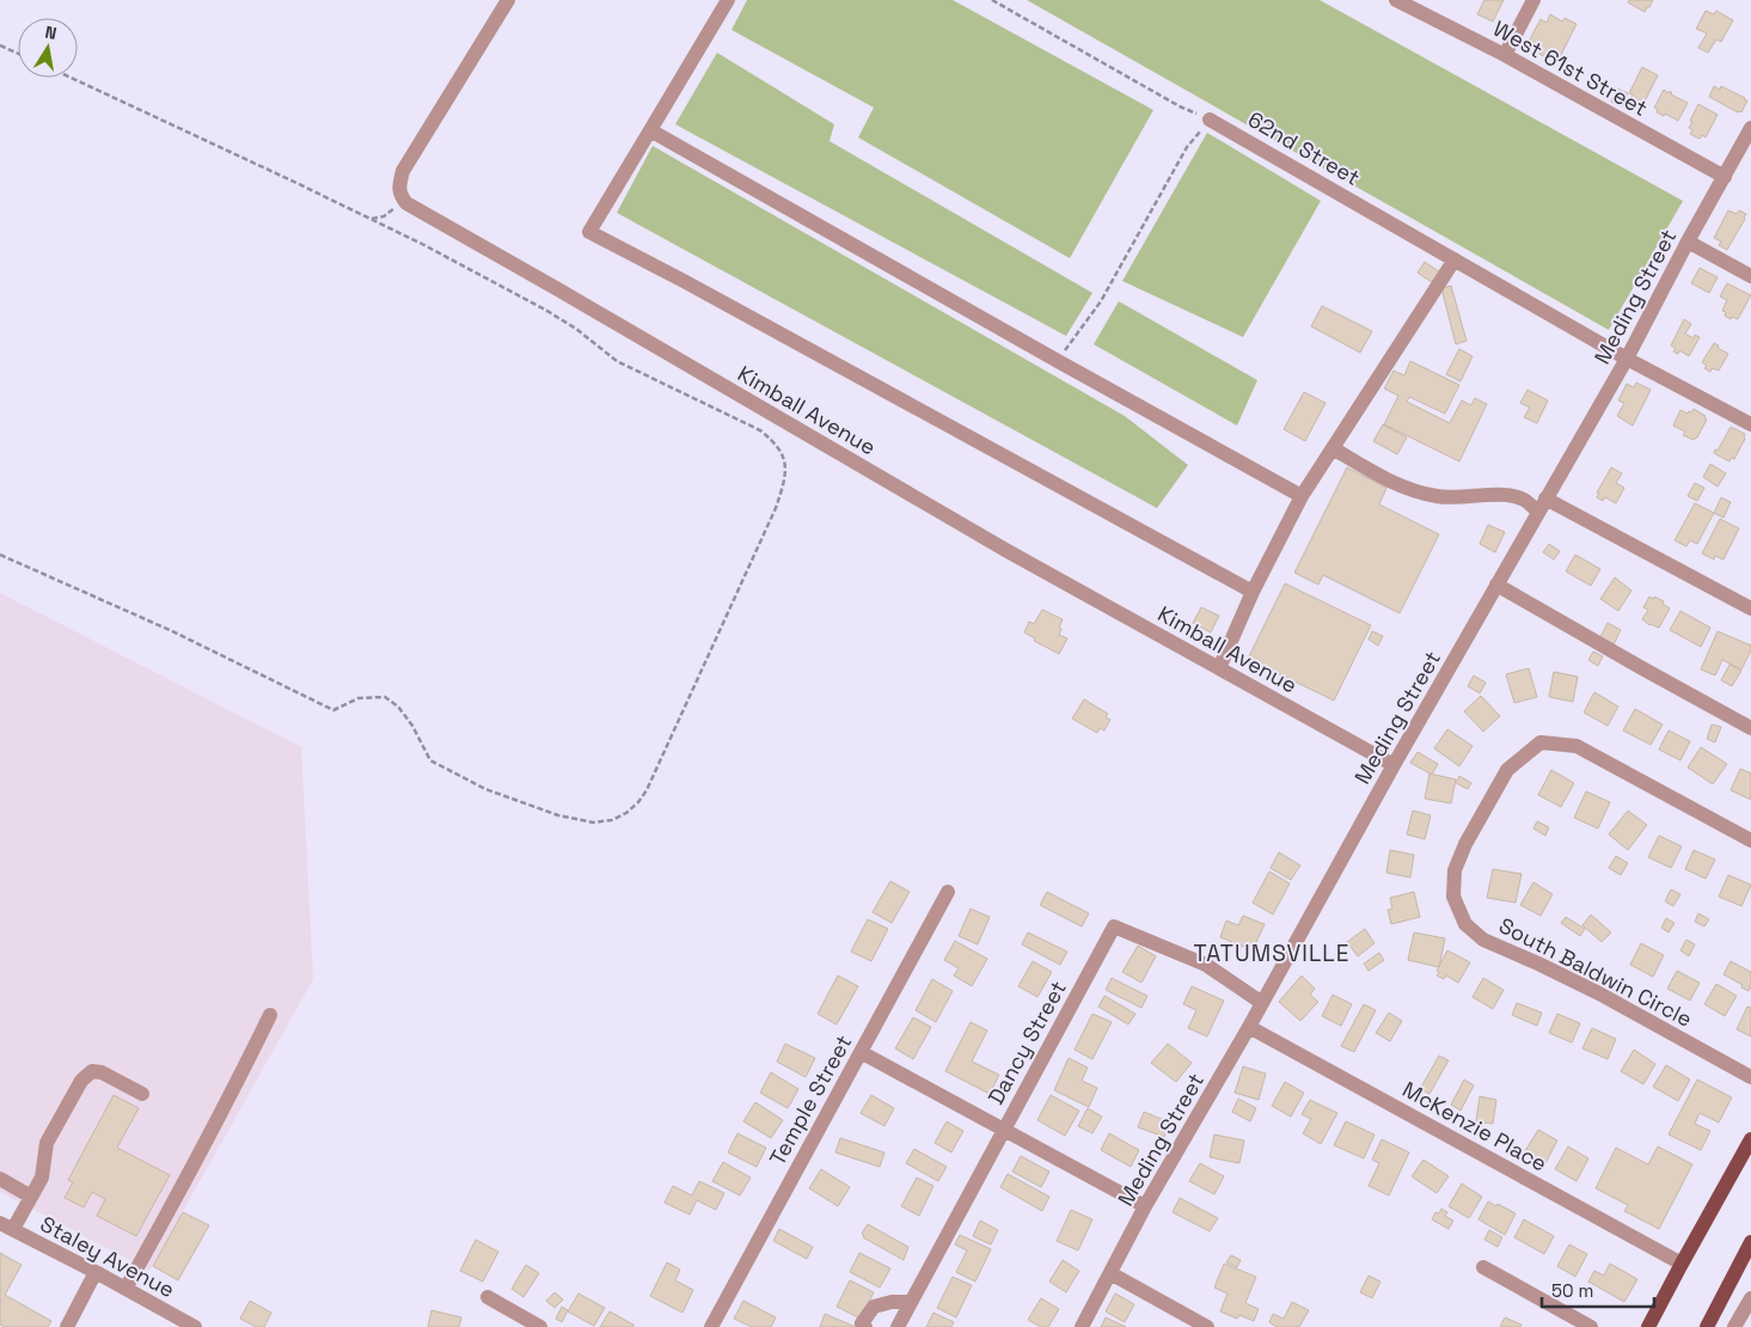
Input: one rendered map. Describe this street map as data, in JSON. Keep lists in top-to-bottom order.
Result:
{
  "streets": {
    "street": [
      "West 61st Street",
      "62nd Street",
      "Meding Street",
      "Kimball Avenue",
      "South Baldwin Circle",
      "Dancy Street",
      "Temple Street",
      "McKenzie Place",
      "Staley Avenue"
    ]
  },
  "crossings": [
    ["West 61st Street", "Meding Street"],
    ["62nd Street", "Meding Street"],
    ["Meding Street", "Kimball Avenue"],
    ["Meding Street", "Dancy Street"],
    ["Meding Street", "McKenzie Place"]
  ],
  "districts": ["TATUMSVILLE"],
  "scale_bar": "50 m",
  "north": "top"
}
